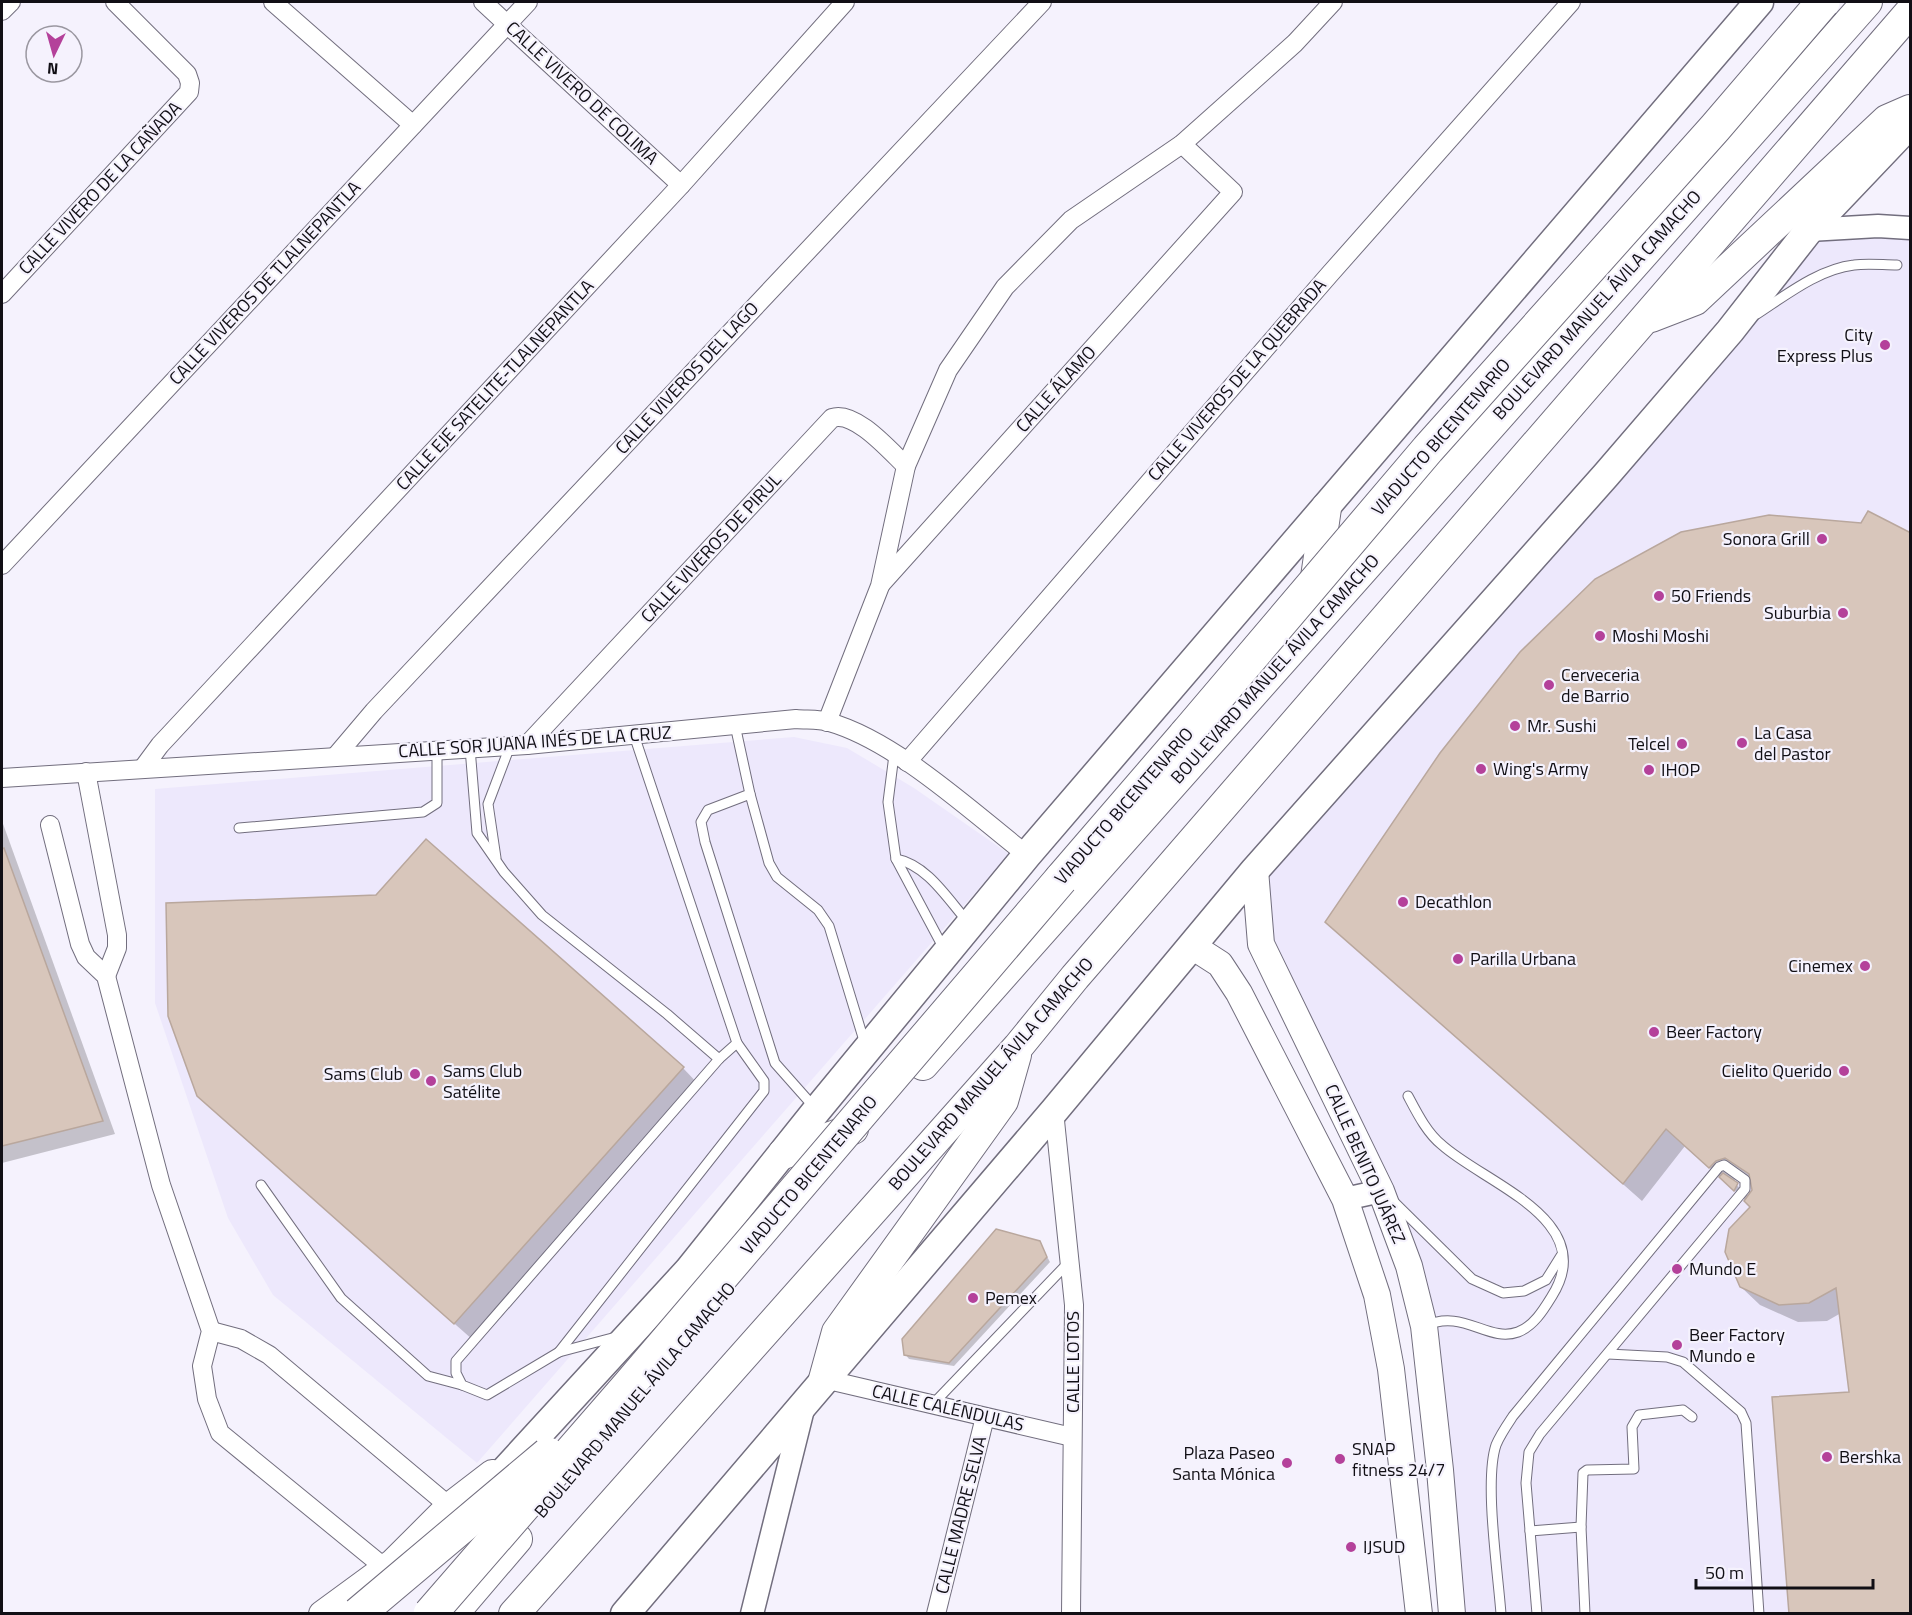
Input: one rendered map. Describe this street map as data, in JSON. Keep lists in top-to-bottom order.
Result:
{
  "streets": {
    "highway": ["BOULEVARD MANUEL ÁVILA CAMACHO", "VIADUCTO BICENTENARIO"],
    "main road": ["CALLE BENITO JUÁREZ"],
    "street": [
      "CALLE VIVERO DE COLIMA",
      "CALLE VIVERO DE LA CAÑADA",
      "CALLE VIVEROS DE TLALNEPANTLA",
      "CALLE VIVEROS DEL LAGO",
      "CALLE VIVEROS DE LA QUEBRADA",
      "CALLE EJE SATELITE-TLALNEPANTLA",
      "CALLE ÁLAMO",
      "CALLE VIVEROS DE PIRUL",
      "CALLE SOR JUANA INÉS DE LA CRUZ",
      "CALLE LOTOS",
      "CALLE CALÉNDULAS",
      "CALLE MADRE SELVA"
    ]
  },
  "crossings": [
    ["CALLE VIVERO DE COLIMA", "CALLE VIVEROS DE TLALNEPANTLA"],
    ["CALLE VIVERO DE COLIMA", "CALLE EJE SATELITE-TLALNEPANTLA"],
    ["CALLE VIVEROS DEL LAGO", "CALLE SOR JUANA INÉS DE LA CRUZ"],
    ["CALLE VIVEROS DE LA QUEBRADA", "CALLE SOR JUANA INÉS DE LA CRUZ"],
    ["CALLE EJE SATELITE-TLALNEPANTLA", "CALLE SOR JUANA INÉS DE LA CRUZ"],
    ["CALLE VIVEROS DE PIRUL", "CALLE SOR JUANA INÉS DE LA CRUZ"],
    ["CALLE LOTOS", "CALLE CALÉNDULAS"],
    ["CALLE CALÉNDULAS", "CALLE MADRE SELVA"]
  ],
  "places": [
    "City Express Plus",
    "Sonora Grill",
    "50 Friends",
    "Suburbia",
    "Moshi Moshi",
    "Cerveceria de Barrio",
    "Mr. Sushi",
    "La Casa del Pastor",
    "Telcel",
    "Wing's Army",
    "IHOP",
    "Decathlon",
    "Parilla Urbana",
    "Cinemex",
    "Beer Factory",
    "Cielito Querido",
    "Sams Club",
    "Sams Club Satélite",
    "Mundo E",
    "Pemex",
    "Beer Factory Mundo e",
    "Bershka",
    "SNAP fitness 24/7",
    "Plaza Paseo Santa Mónica",
    "IJSUD"
  ],
  "scale_bar": "50 m",
  "north": "bottom"
}
